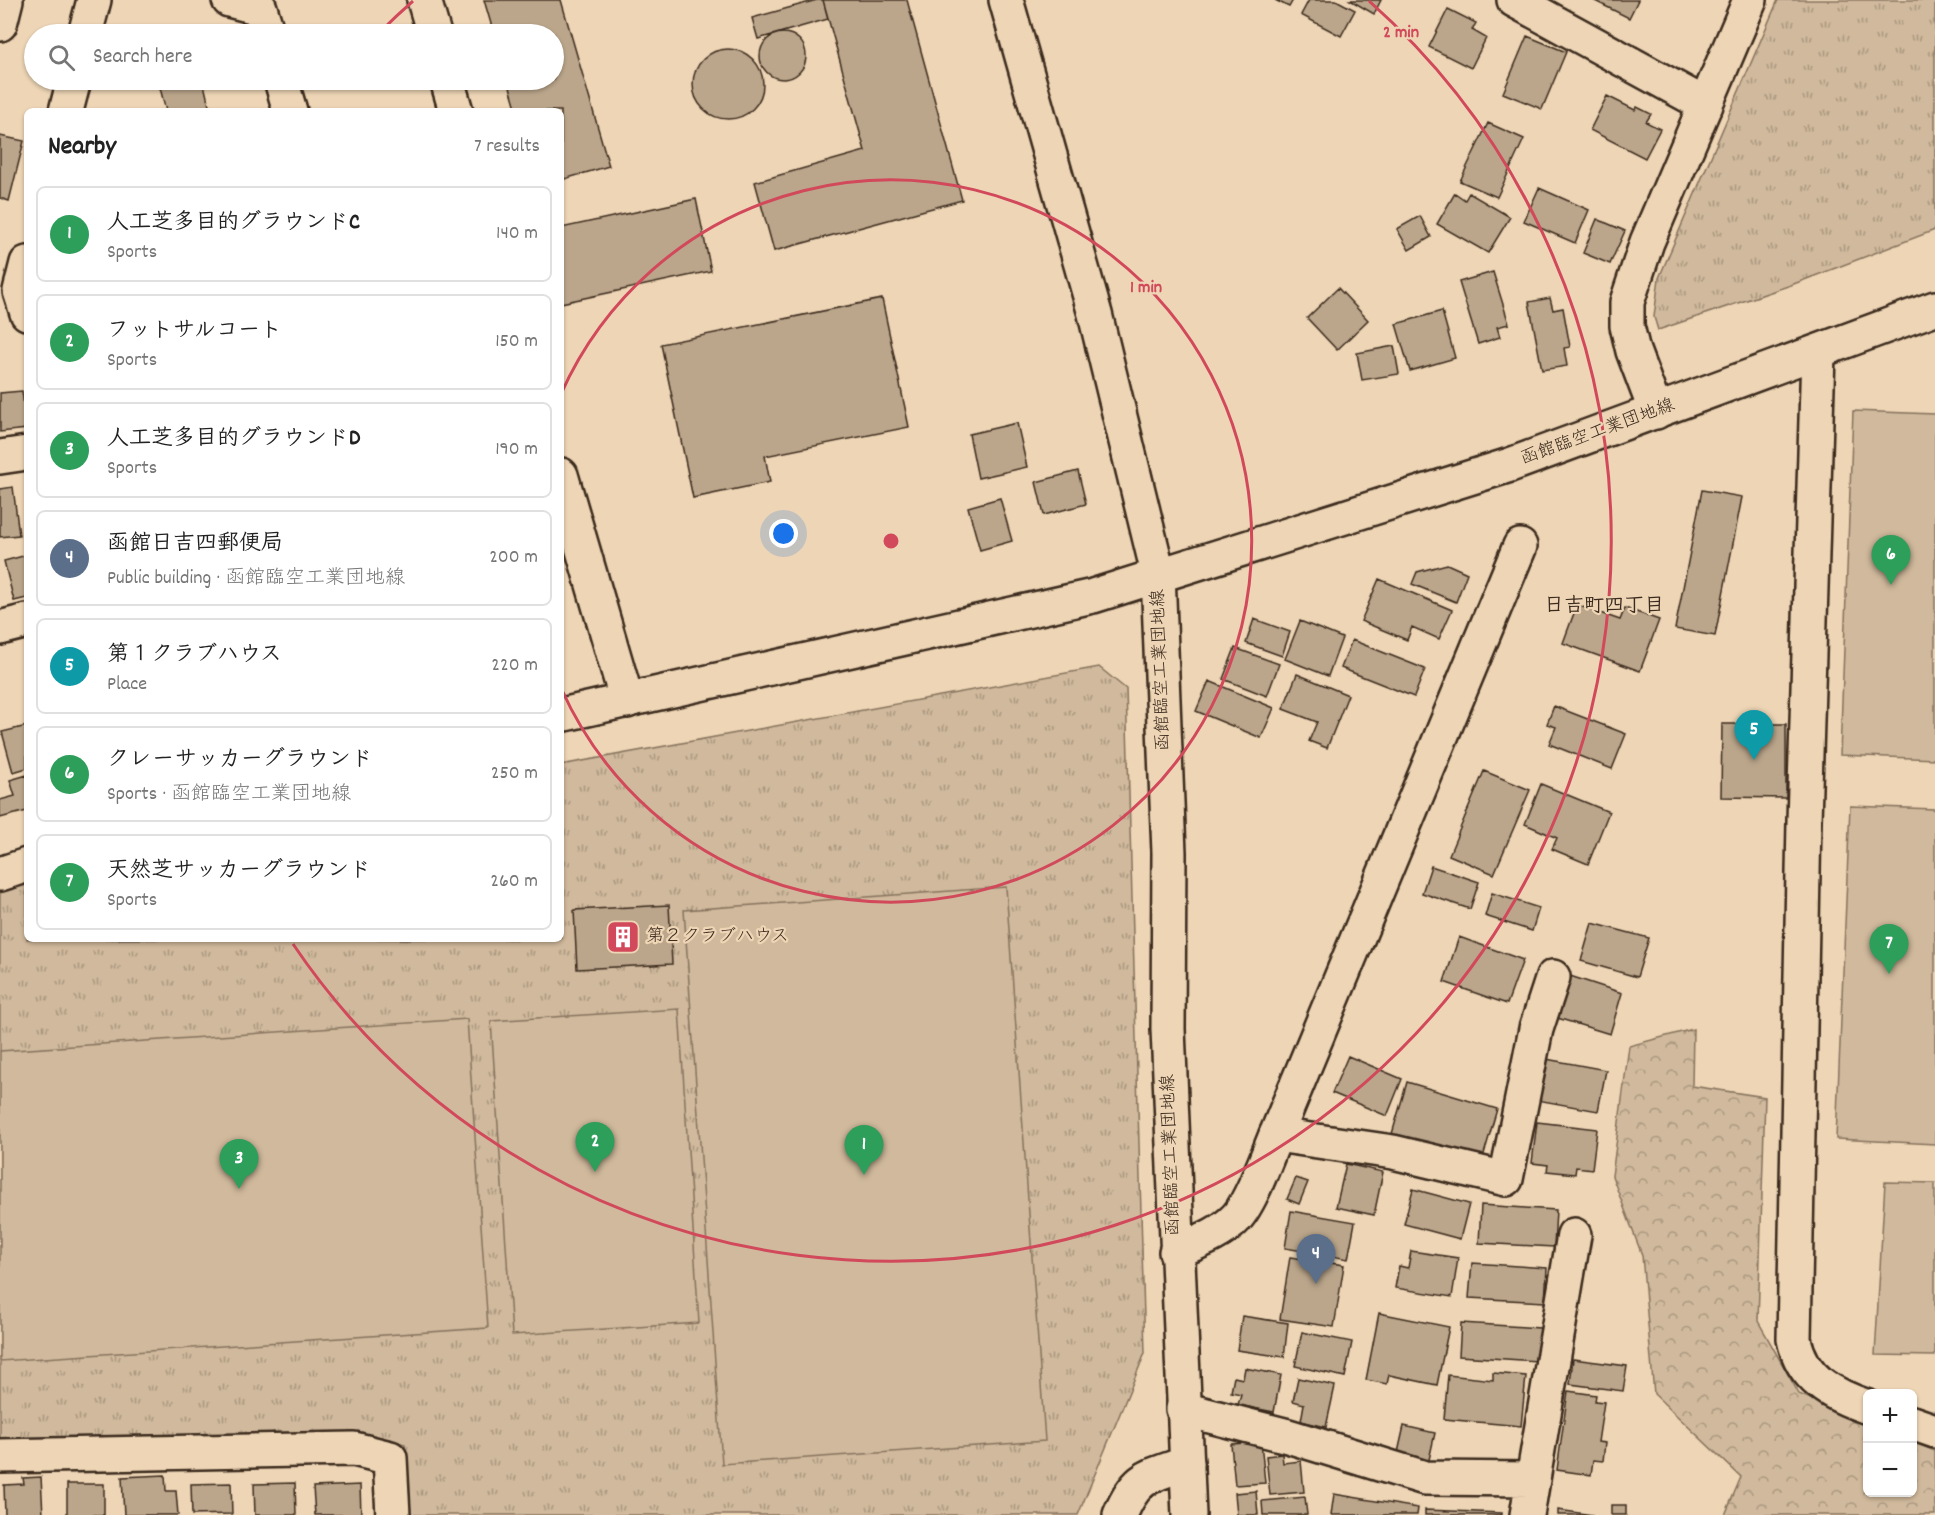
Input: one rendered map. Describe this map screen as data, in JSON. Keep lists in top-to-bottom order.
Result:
{
  "streets": {
    "street": ["函館臨空工業団地線"]
  },
  "districts": ["日吉町四丁目"],
  "places": {
    "building": ["第２クラブハウス"]
  },
  "page": {
    "search": "Search here",
    "heading": ["Nearby", "7 results"],
    "list": [
      {
        "mark": "1",
        "name": "人工芝多目的グラウンドC",
        "note": "Sports",
        "value": "140 m"
      },
      {
        "mark": "2",
        "name": "フットサルコート",
        "note": "Sports",
        "value": "150 m"
      },
      {
        "mark": "3",
        "name": "人工芝多目的グラウンドD",
        "note": "Sports",
        "value": "190 m"
      },
      {
        "mark": "4",
        "name": "函館日吉四郵便局",
        "note": "Public building · 函館臨空工業団地線",
        "value": "200 m"
      },
      {
        "mark": "5",
        "name": "第１クラブハウス",
        "note": "Place",
        "value": "220 m"
      },
      {
        "mark": "6",
        "name": "クレーサッカーグラウンド",
        "note": "Sports · 函館臨空工業団地線",
        "value": "250 m"
      },
      {
        "mark": "7",
        "name": "天然芝サッカーグラウンド",
        "note": "Sports",
        "value": "260 m"
      }
    ],
    "pins": [
      "6",
      "5",
      "7",
      "2",
      "1",
      "3",
      "4"
    ],
    "map_buttons": ["+", "−"]
  },
  "rings": ["2 min", "1 min"]
}
